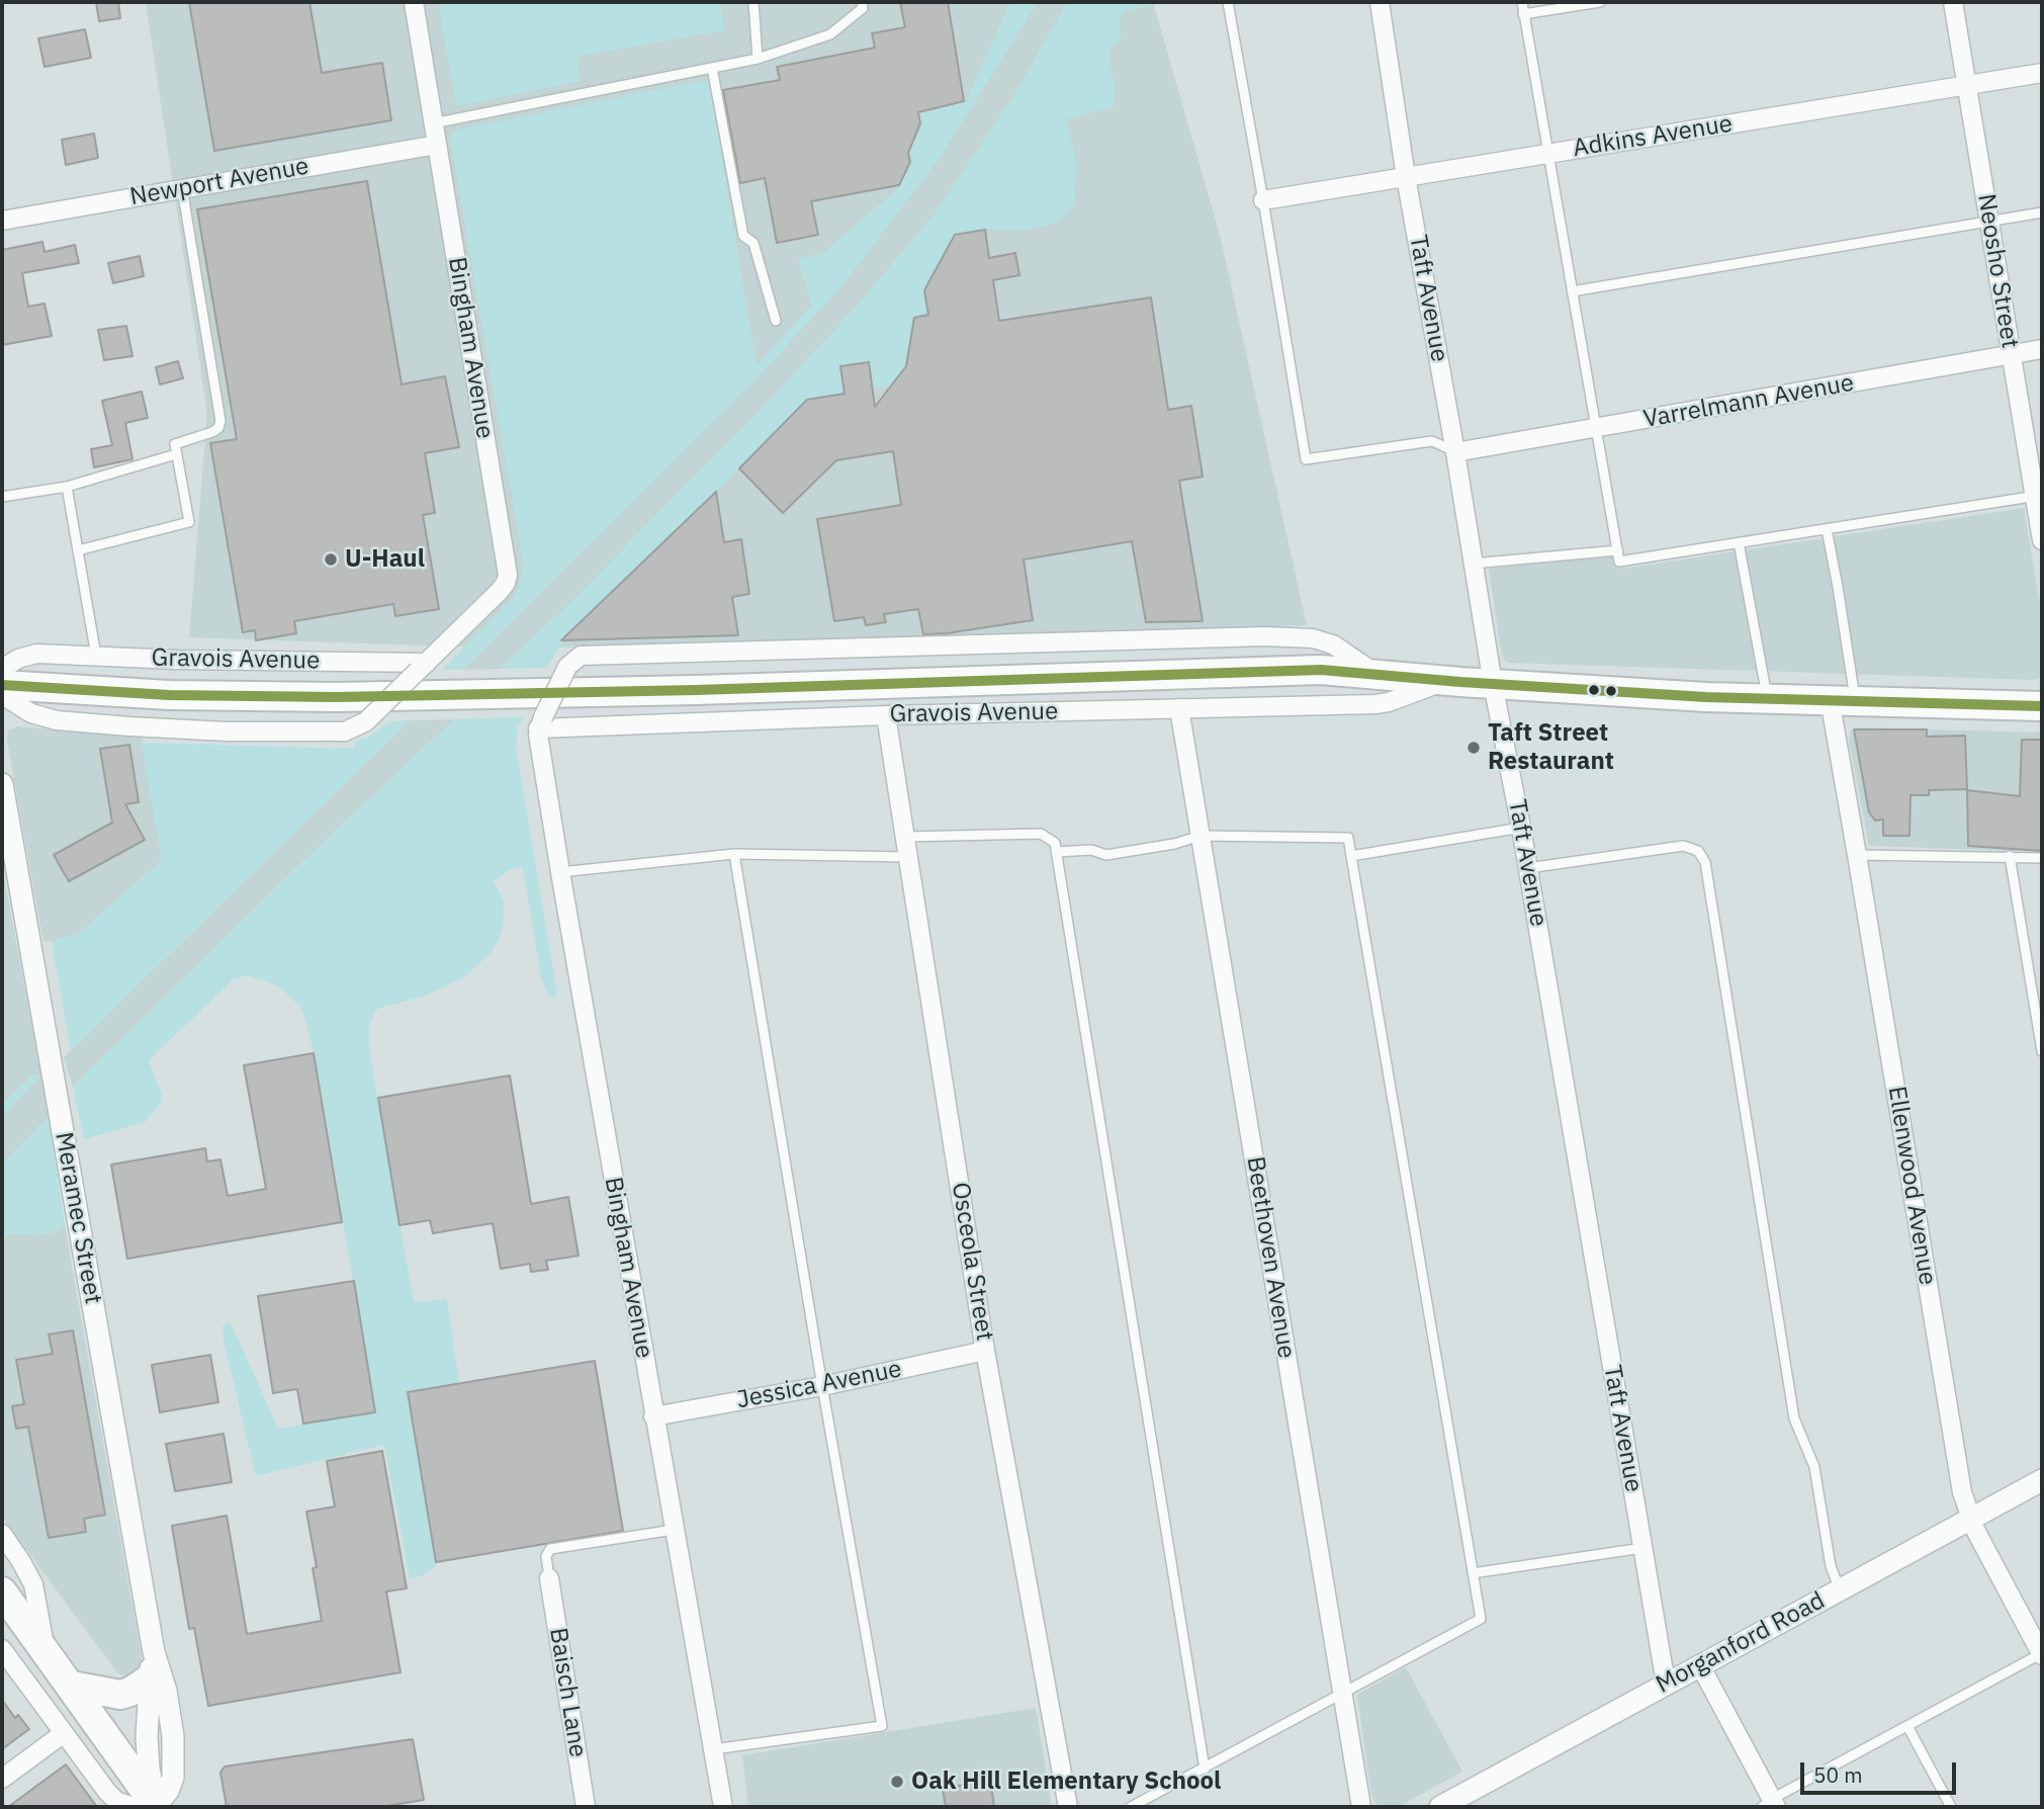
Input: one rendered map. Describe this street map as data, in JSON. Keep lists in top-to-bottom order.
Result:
{
  "streets": {
    "main road": ["Gravois Avenue"],
    "street": [
      "Adkins Avenue",
      "Newport Avenue",
      "Neosho Street",
      "Taft Avenue",
      "Bingham Avenue",
      "Varrelmann Avenue",
      "Ellenwood Avenue",
      "Meramec Street",
      "Beethoven Avenue",
      "Osceola Street",
      "Jessica Avenue",
      "Morganford Road",
      "Baisch Lane"
    ]
  },
  "crossings": [
    ["Adkins Avenue", "Neosho Street"],
    ["Adkins Avenue", "Taft Avenue"],
    ["Newport Avenue", "Bingham Avenue"],
    ["Neosho Street", "Varrelmann Avenue"],
    ["Taft Avenue", "Varrelmann Avenue"],
    ["Taft Avenue", "Gravois Avenue"],
    ["Taft Avenue", "Morganford Road"],
    ["Bingham Avenue", "Gravois Avenue"],
    ["Bingham Avenue", "Jessica Avenue"],
    ["Gravois Avenue", "Ellenwood Avenue"],
    ["Gravois Avenue", "Beethoven Avenue"],
    ["Gravois Avenue", "Osceola Street"],
    ["Ellenwood Avenue", "Morganford Road"],
    ["Osceola Street", "Jessica Avenue"]
  ],
  "places": ["U-Haul", "Taft Street Restaurant", "Oak Hill Elementary School"],
  "scale_bar": "50 m"
}
